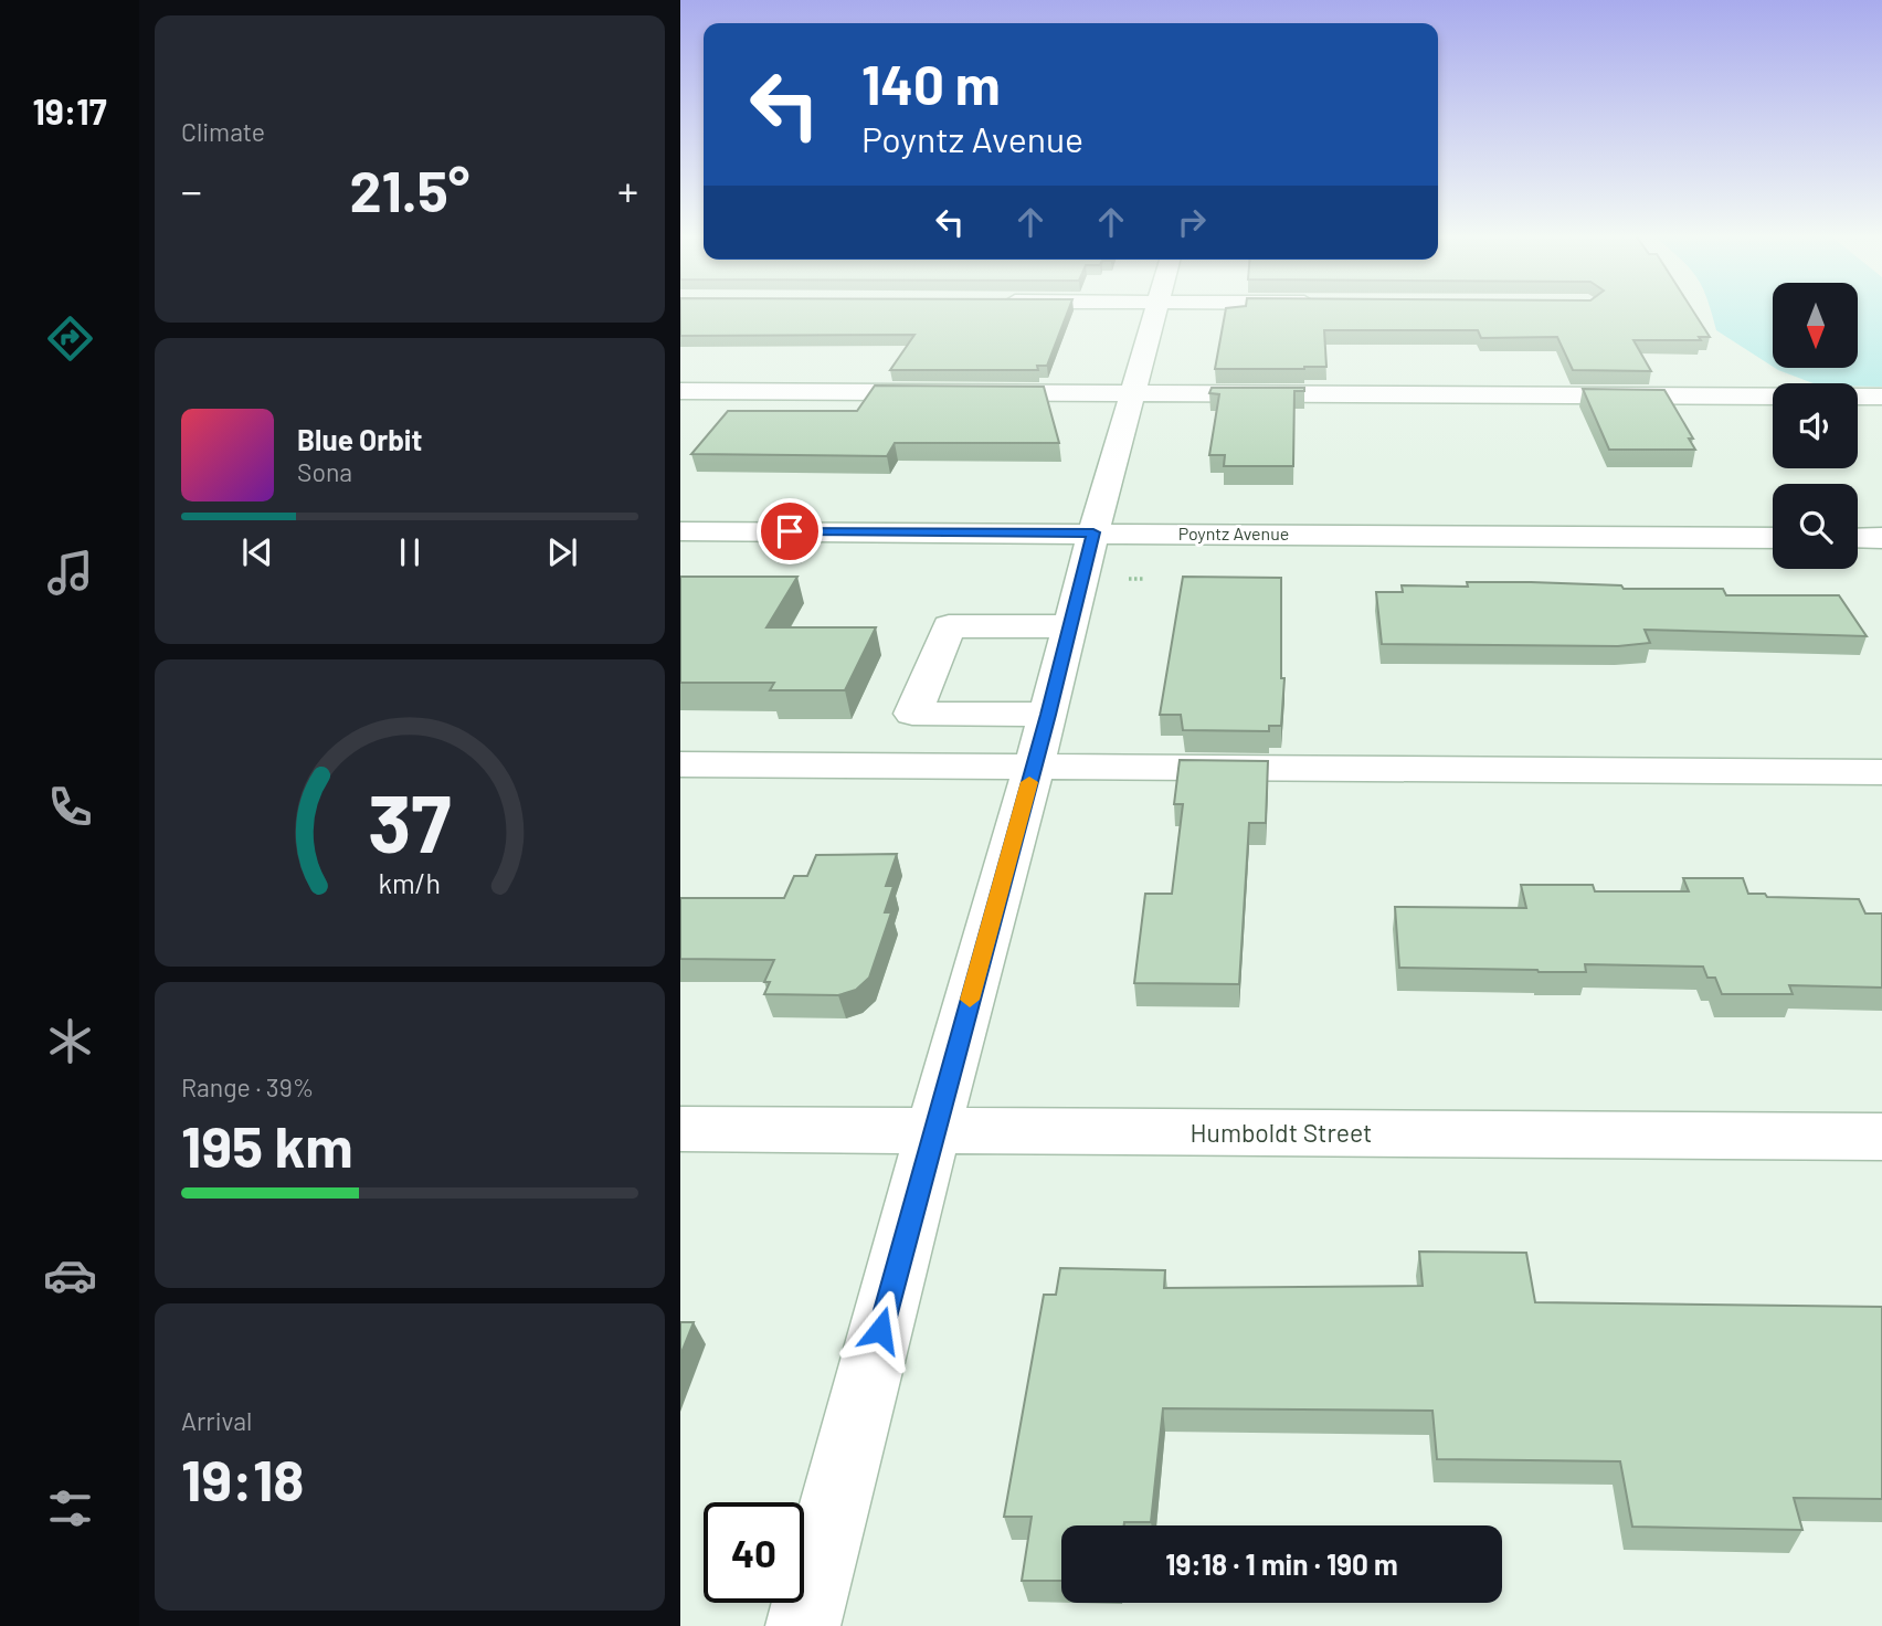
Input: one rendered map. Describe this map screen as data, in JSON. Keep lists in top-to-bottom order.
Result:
{
  "streets": {
    "street": ["Poyntz Avenue", "Humboldt Street"]
  },
  "north": "bottom",
  "page": {
    "tabs": "19:17",
    "tile": [
      "Climate",
      ["Range · 39%", "195 km"],
      ["Arrival", "19:18"]
    ],
    "turn": ["140 m", "Poyntz Avenue"],
    "heat": ["−", "21.5°", "+"],
    "song": ["Blue Orbit", "Sona"],
    "limit": "40",
    "trip": "19:18 · 1 min · 190 m",
    "gauge": ["37", "km/h"]
  }
}
